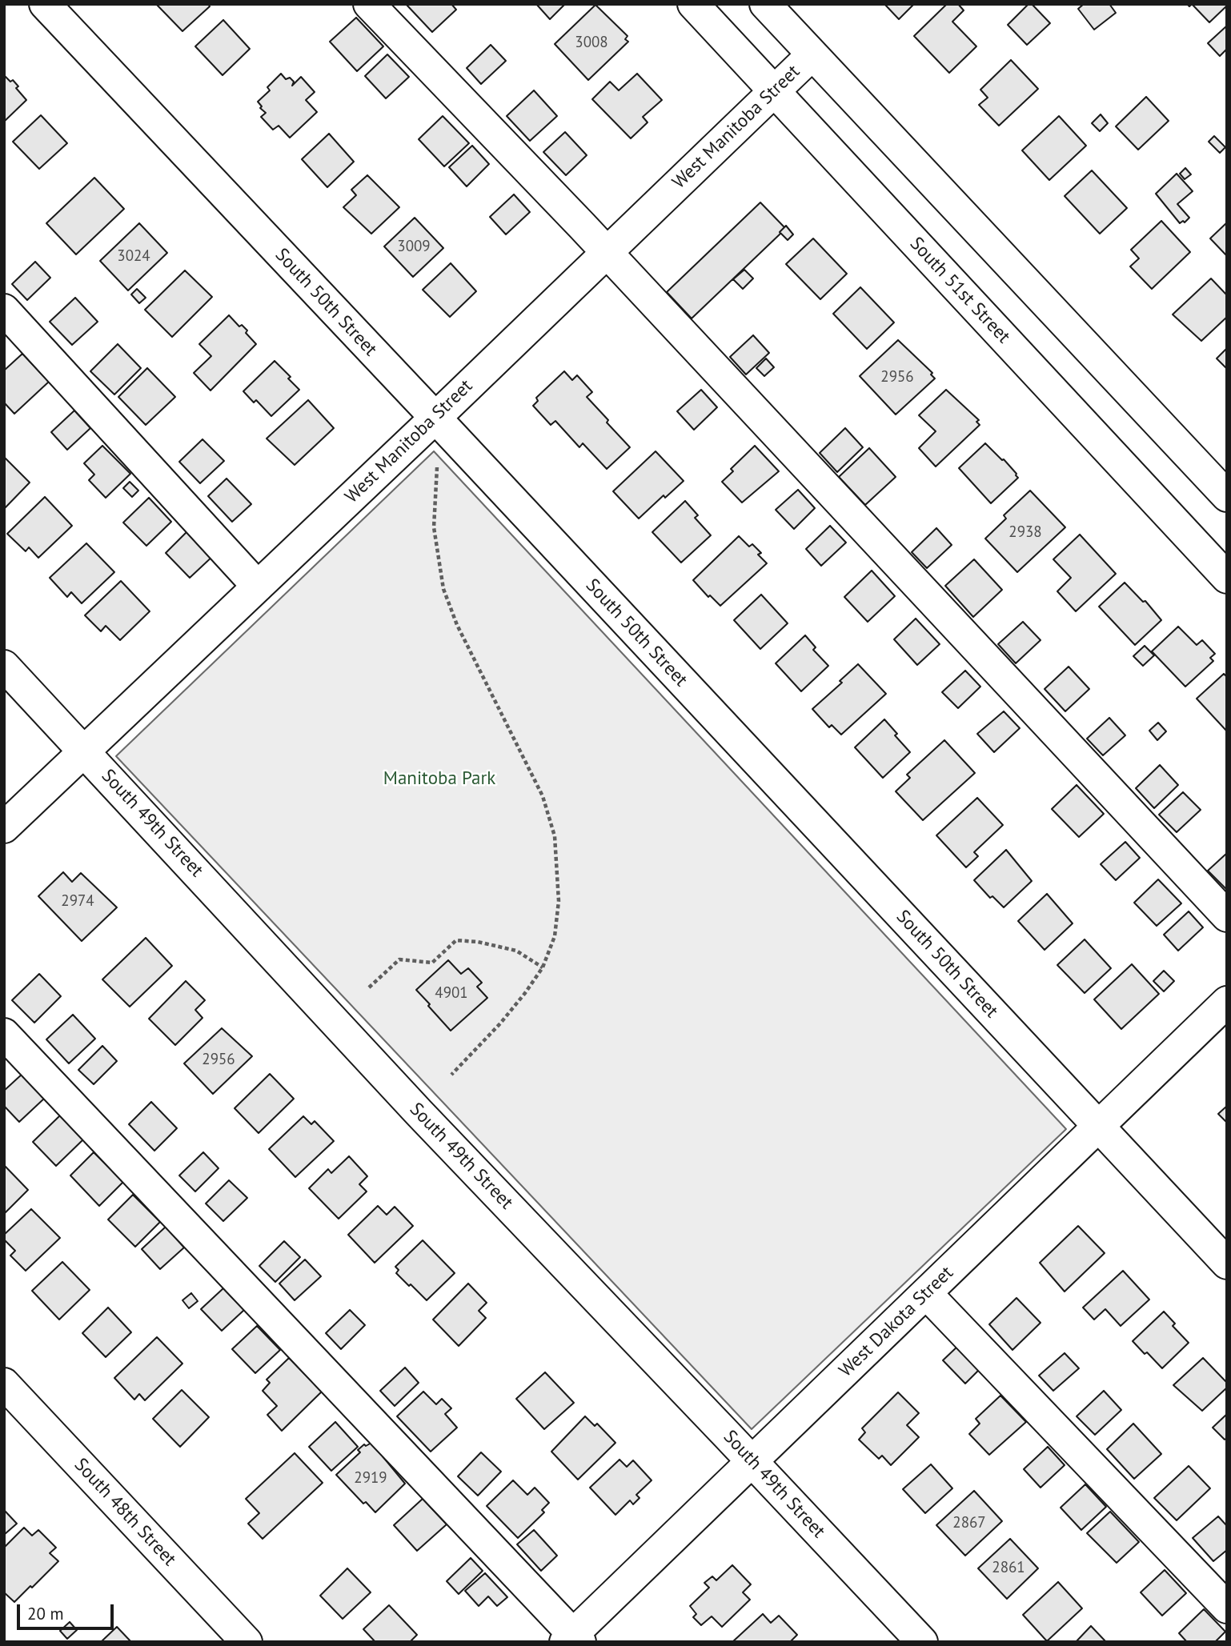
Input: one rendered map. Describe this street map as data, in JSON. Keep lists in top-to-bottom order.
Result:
{
  "streets": {
    "street": [
      "West Manitoba Street",
      "South 51st Street",
      "South 50th Street",
      "South 49th Street",
      "West Dakota Street",
      "South 48th Street"
    ]
  },
  "crossings": [
    ["West Manitoba Street", "South 51st Street"],
    ["West Manitoba Street", "South 50th Street"],
    ["West Manitoba Street", "South 49th Street"],
    ["South 50th Street", "West Dakota Street"],
    ["South 49th Street", "West Dakota Street"]
  ],
  "parks": ["Manitoba Park"],
  "house_numbers": [
    "3008",
    "3009",
    "3024",
    "2956",
    "2938",
    "2974",
    "4901",
    "2956",
    "2919",
    "2867",
    "2861"
  ],
  "scale_bar": "20 m"
}
